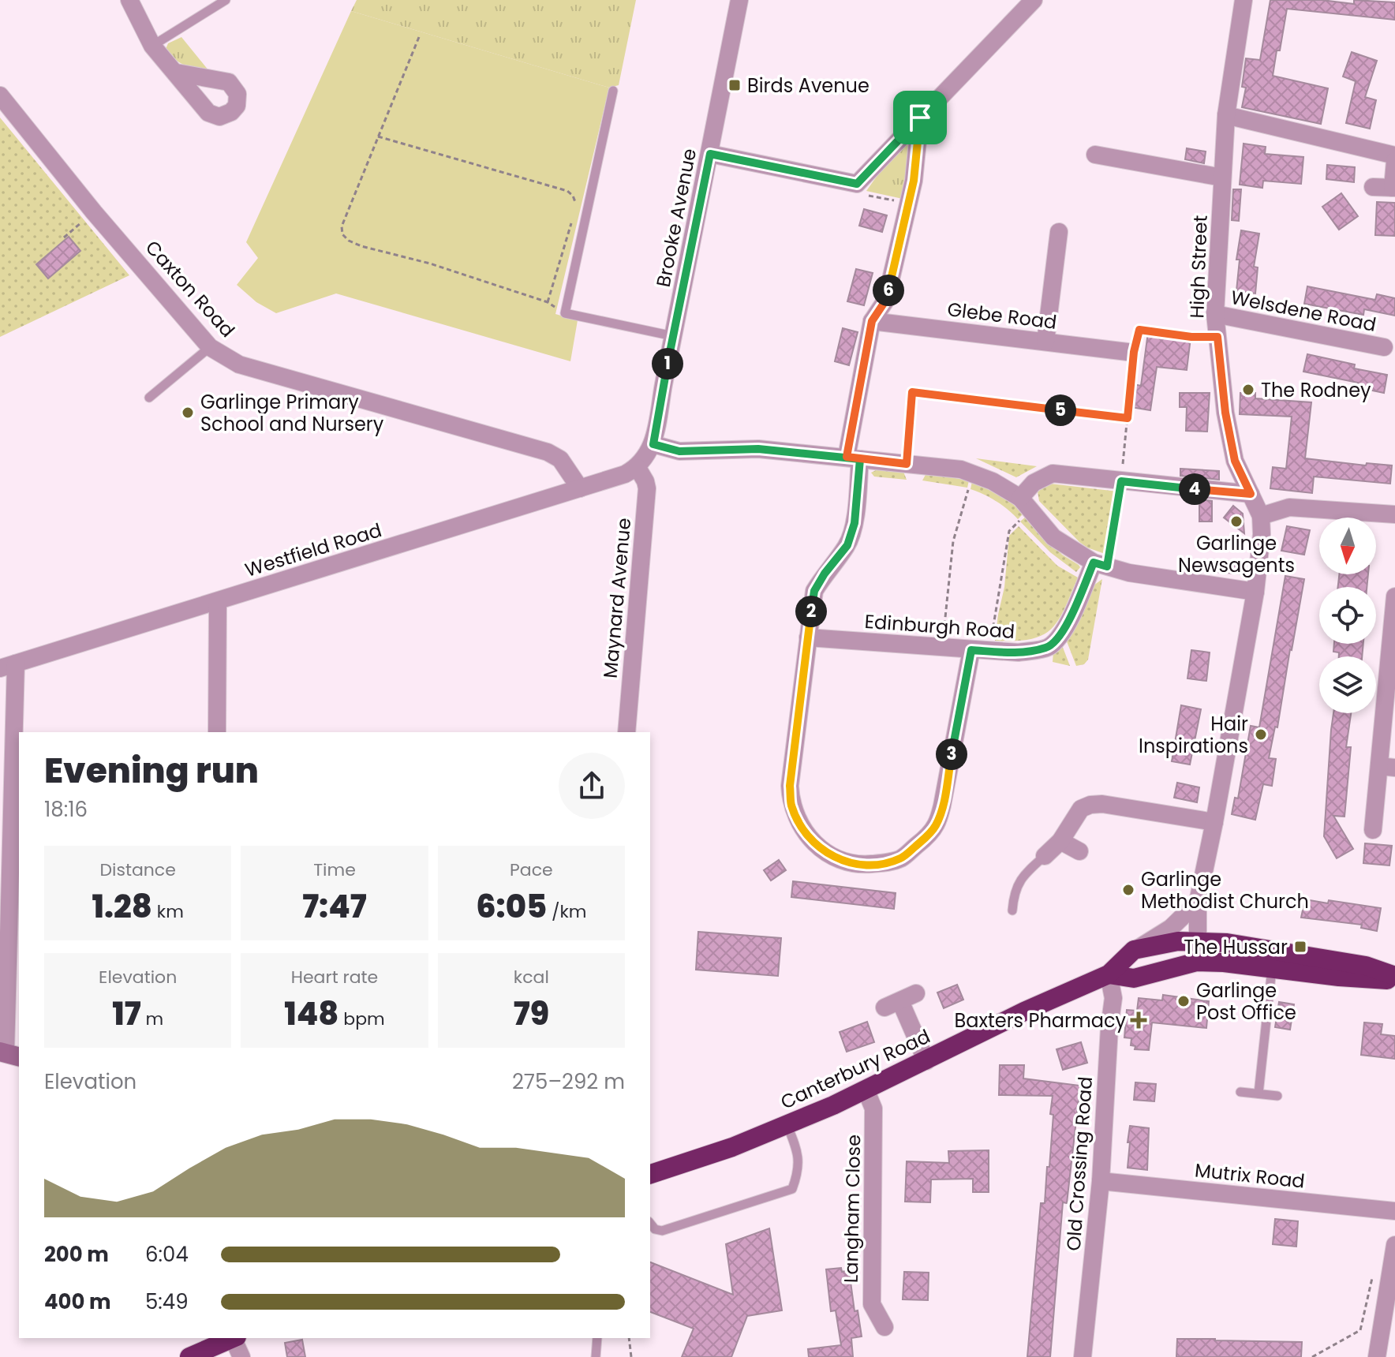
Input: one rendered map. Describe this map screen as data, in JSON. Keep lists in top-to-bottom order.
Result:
{
  "streets": {
    "highway": ["Canterbury Road"],
    "street": [
      "Brooke Avenue",
      "High Street",
      "Caxton Road",
      "Welsdene Road",
      "Glebe Road",
      "Westfield Road",
      "Maynard Avenue",
      "Edinburgh Road",
      "Old Crossing Road",
      "Mutrix Road",
      "Langham Close"
    ]
  },
  "crossings": [
    ["High Street", "Welsdene Road"],
    ["High Street", "Canterbury Road"],
    ["Caxton Road", "Westfield Road"],
    ["Westfield Road", "Maynard Avenue"],
    ["Canterbury Road", "Old Crossing Road"],
    ["Canterbury Road", "Langham Close"],
    ["Old Crossing Road", "Mutrix Road"]
  ],
  "places": {
    "transit": ["Birds Avenue", "The Hussar"],
    "other": [
      "The Rodney",
      "Garlinge Primary School and Nursery",
      "Garlinge Newsagents",
      "Hair Inspirations",
      "Garlinge Methodist Church",
      "Garlinge Post Office"
    ],
    "health": ["Baxters Pharmacy"]
  },
  "north": "bottom",
  "page": {
    "pins": [
      "6",
      "1",
      "5",
      "4",
      "2",
      "3"
    ],
    "heading": ["Evening run", "18:16"],
    "stats": [
      ["Distance", "1.28 km"],
      ["Time", "7:47"],
      ["Pace", "6:05 /km"],
      ["Elevation", "17 m"],
      ["Heart rate", "148 bpm"],
      ["kcal", "79"]
    ],
    "chart": ["Elevation", "275–292 m"],
    "list": [
      {
        "name": "200 m",
        "note": "6:04"
      },
      {
        "name": "400 m",
        "note": "5:49"
      }
    ]
  }
}
